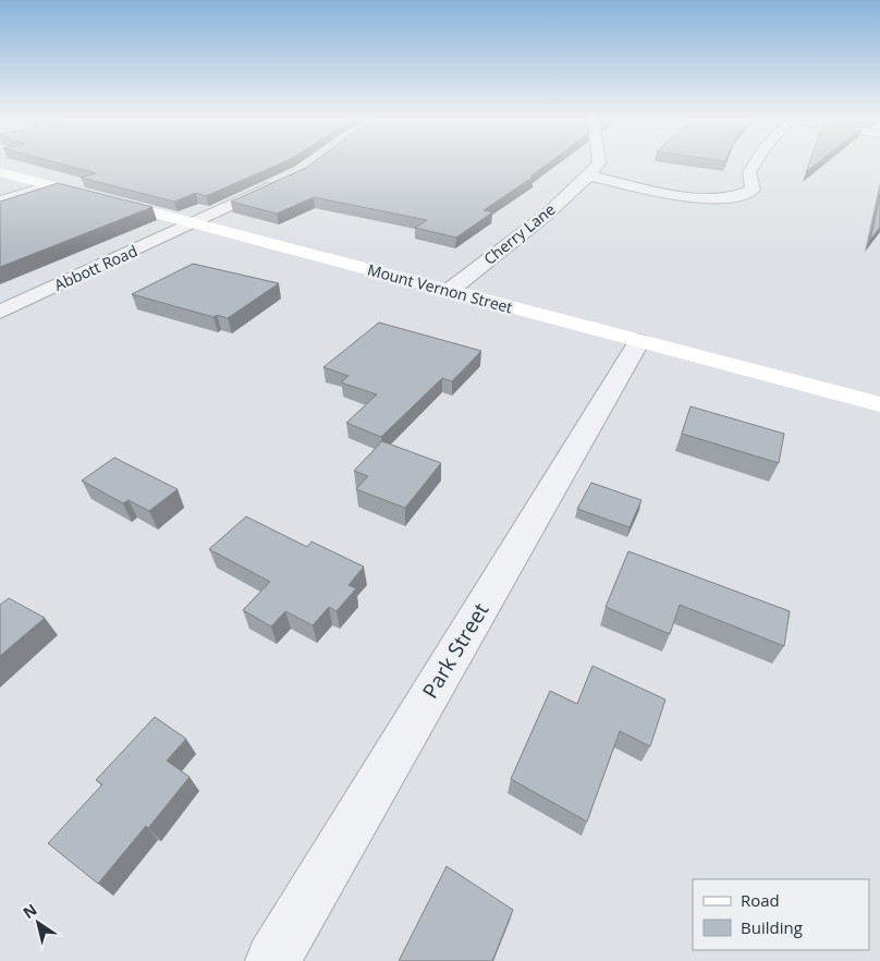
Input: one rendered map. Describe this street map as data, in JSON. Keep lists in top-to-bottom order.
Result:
{
  "streets": {
    "street": [
      "Cherry Lane",
      "Abbott Road",
      "Mount Vernon Street",
      "Park Street"
    ]
  },
  "crossings": [
    ["Cherry Lane", "Mount Vernon Street"],
    ["Abbott Road", "Mount Vernon Street"],
    ["Mount Vernon Street", "Park Street"]
  ],
  "legend": ["Road", "Building"],
  "north": "top left"
}
